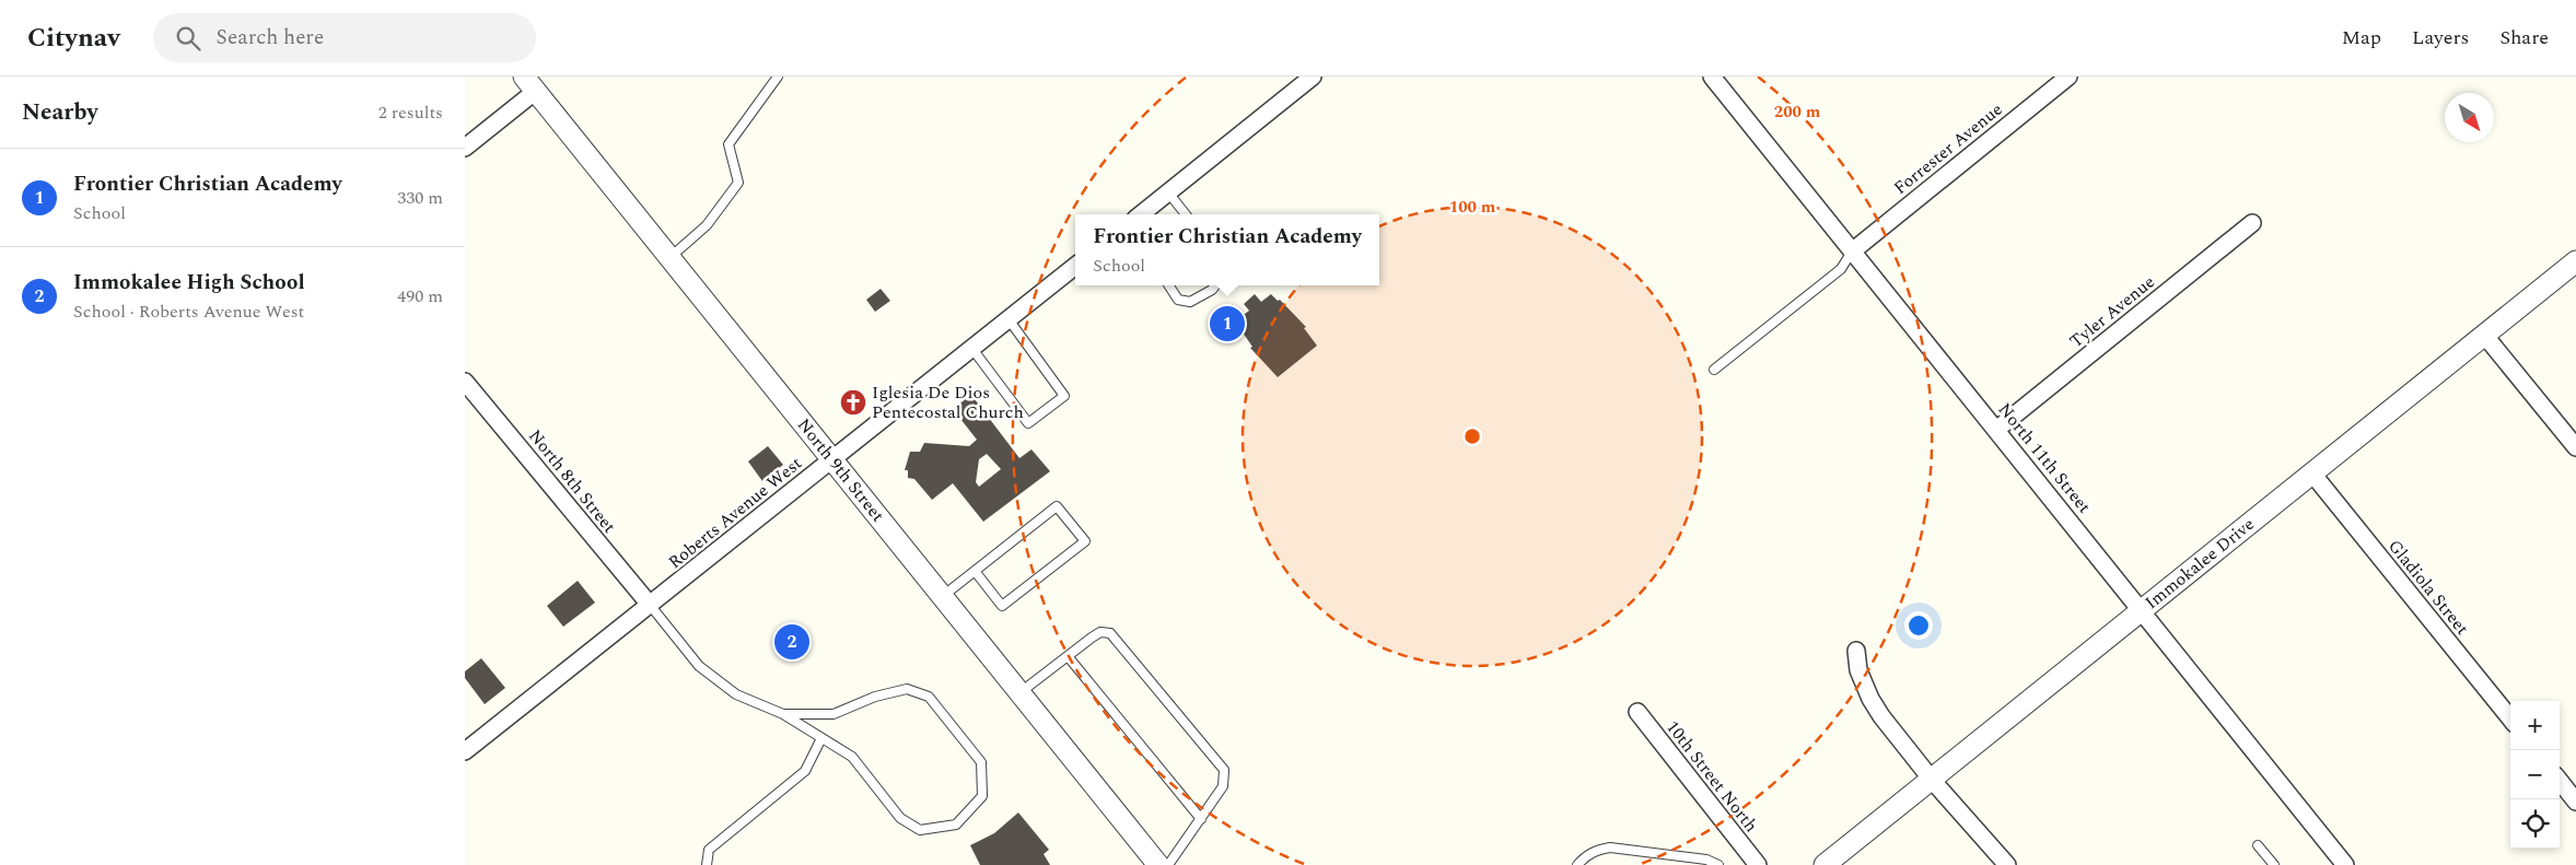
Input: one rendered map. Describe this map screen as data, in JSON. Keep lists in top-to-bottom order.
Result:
{
  "streets": {
    "street": [
      "Forrester Avenue",
      "Tyler Avenue",
      "North 11th Street",
      "North 9th Street",
      "North 8th Street",
      "Roberts Avenue West",
      "Immokalee Drive",
      "Gladiola Street",
      "10th Street North"
    ]
  },
  "crossings": [
    ["Forrester Avenue", "North 11th Street"],
    ["Tyler Avenue", "North 11th Street"],
    ["North 11th Street", "Immokalee Drive"],
    ["North 9th Street", "Roberts Avenue West"],
    ["North 8th Street", "Roberts Avenue West"],
    ["Immokalee Drive", "Gladiola Street"]
  ],
  "places": {
    "church": ["Iglesia De Dios Pentecostal Church"]
  },
  "north": "bottom right",
  "page": {
    "header": "Citynav",
    "search": "Search here",
    "nav": ["Map", "Layers", "Share"],
    "heading": ["Nearby", "2 results"],
    "list": [
      {
        "mark": "1",
        "name": "Frontier Christian Academy",
        "note": "School",
        "value": "330 m"
      },
      {
        "mark": "2",
        "name": "Immokalee High School",
        "note": "School · Roberts Avenue West",
        "value": "490 m"
      }
    ],
    "popup": ["Frontier Christian Academy", "School"],
    "pins": ["1", "2"],
    "map_buttons": ["+", "−"]
  },
  "rings": ["200 m", "100 m"]
}
